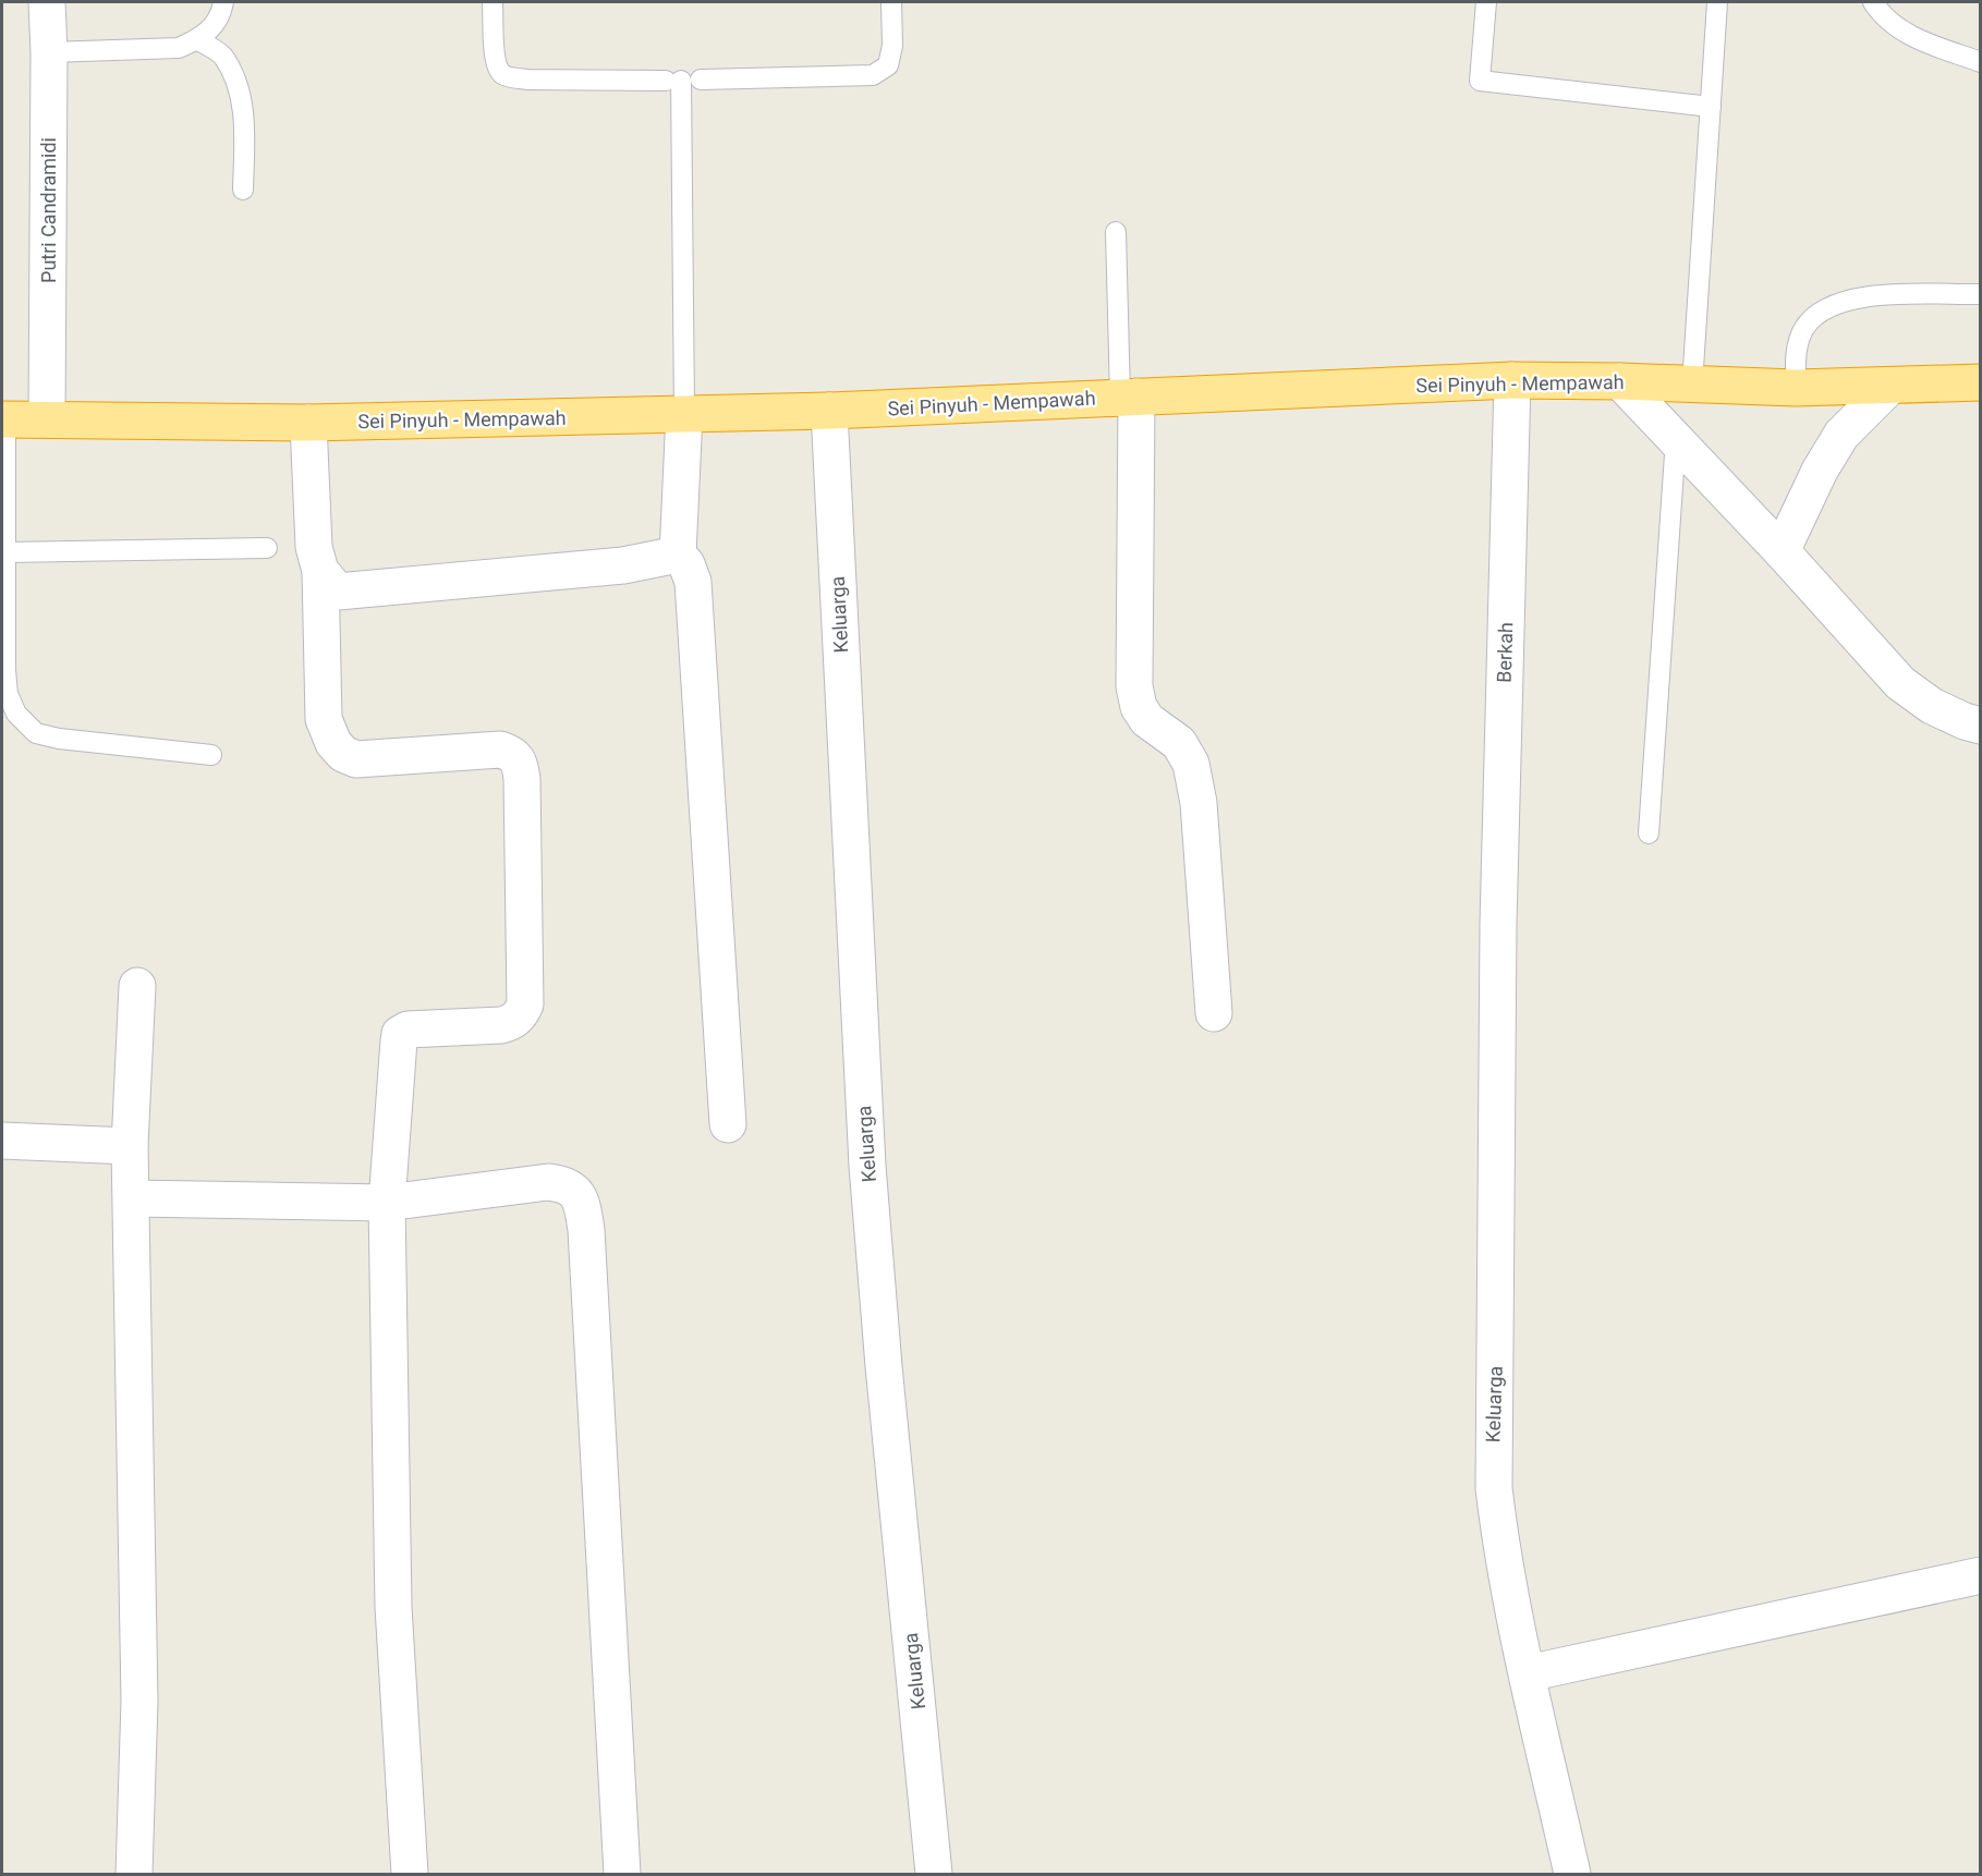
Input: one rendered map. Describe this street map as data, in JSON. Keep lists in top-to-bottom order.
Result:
{
  "streets": {
    "highway": ["Sei Pinyuh - Mempawah"],
    "street": ["Putri Candramidi", "Keluarga", "Berkah"]
  },
  "crossings": [
    ["Putri Candramidi", "Sei Pinyuh - Mempawah"],
    ["Sei Pinyuh - Mempawah", "Keluarga"],
    ["Sei Pinyuh - Mempawah", "Berkah"],
    ["Keluarga", "Berkah"]
  ]
}
